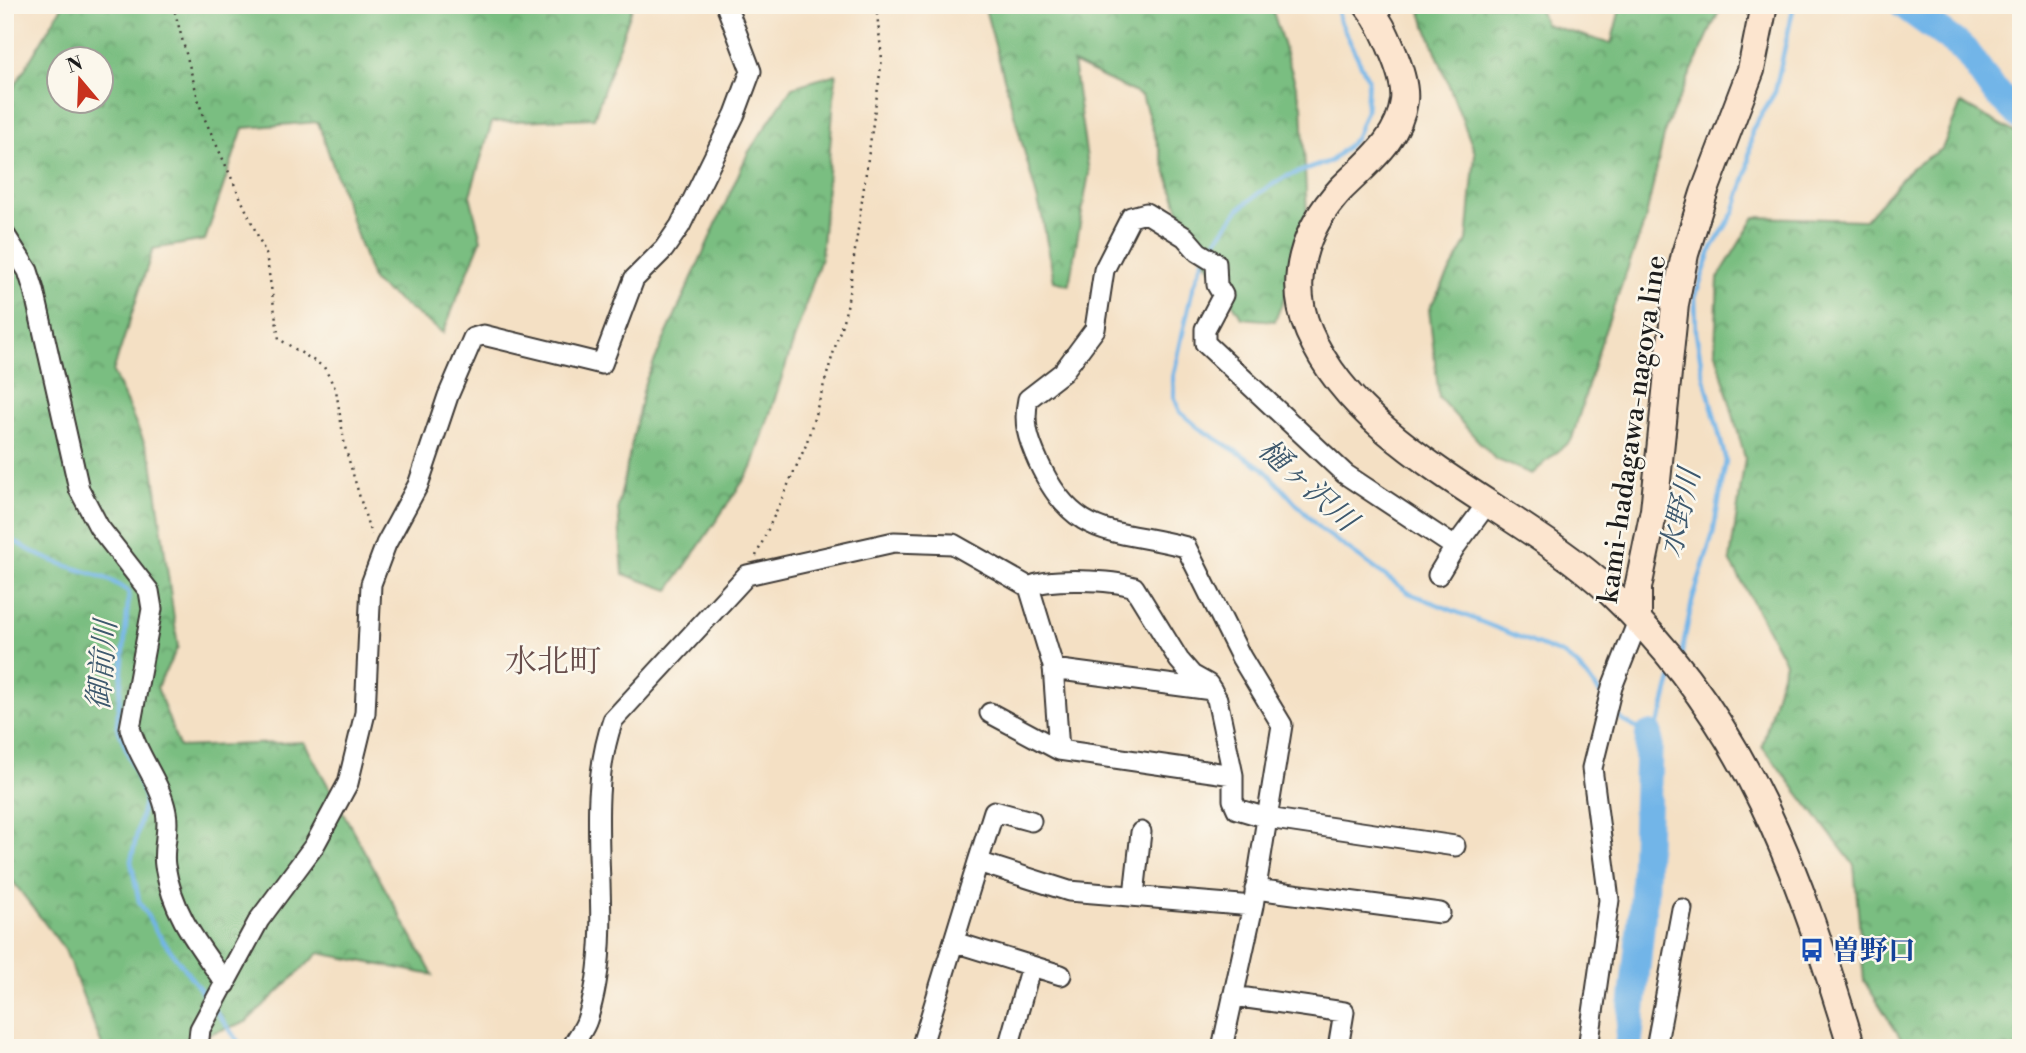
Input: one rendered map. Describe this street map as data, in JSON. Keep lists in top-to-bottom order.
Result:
{
  "streets": {
    "main road": ["kami-hadagawa-nagoya line"]
  },
  "districts": ["水北町"],
  "water": ["樋ヶ沢川", "水野川", "御前川"],
  "places": {
    "bus stop": ["曽野口"]
  },
  "north": "top"
}
